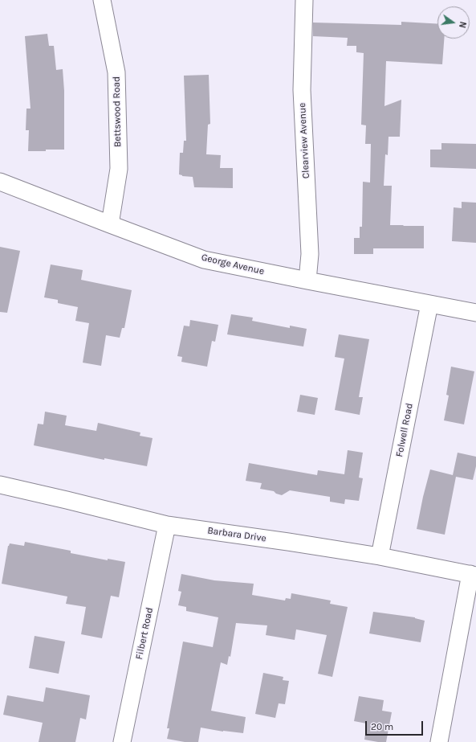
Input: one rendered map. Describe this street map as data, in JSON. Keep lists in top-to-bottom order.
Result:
{
  "streets": {
    "street": [
      "Bettswood Road",
      "Clearview Avenue",
      "George Avenue",
      "Folwell Road",
      "Barbara Drive",
      "Filbert Road"
    ]
  },
  "crossings": [
    ["Bettswood Road", "George Avenue"],
    ["Clearview Avenue", "George Avenue"],
    ["George Avenue", "Folwell Road"],
    ["Folwell Road", "Barbara Drive"],
    ["Barbara Drive", "Filbert Road"]
  ],
  "scale_bar": "20 m",
  "north": "right"
}
